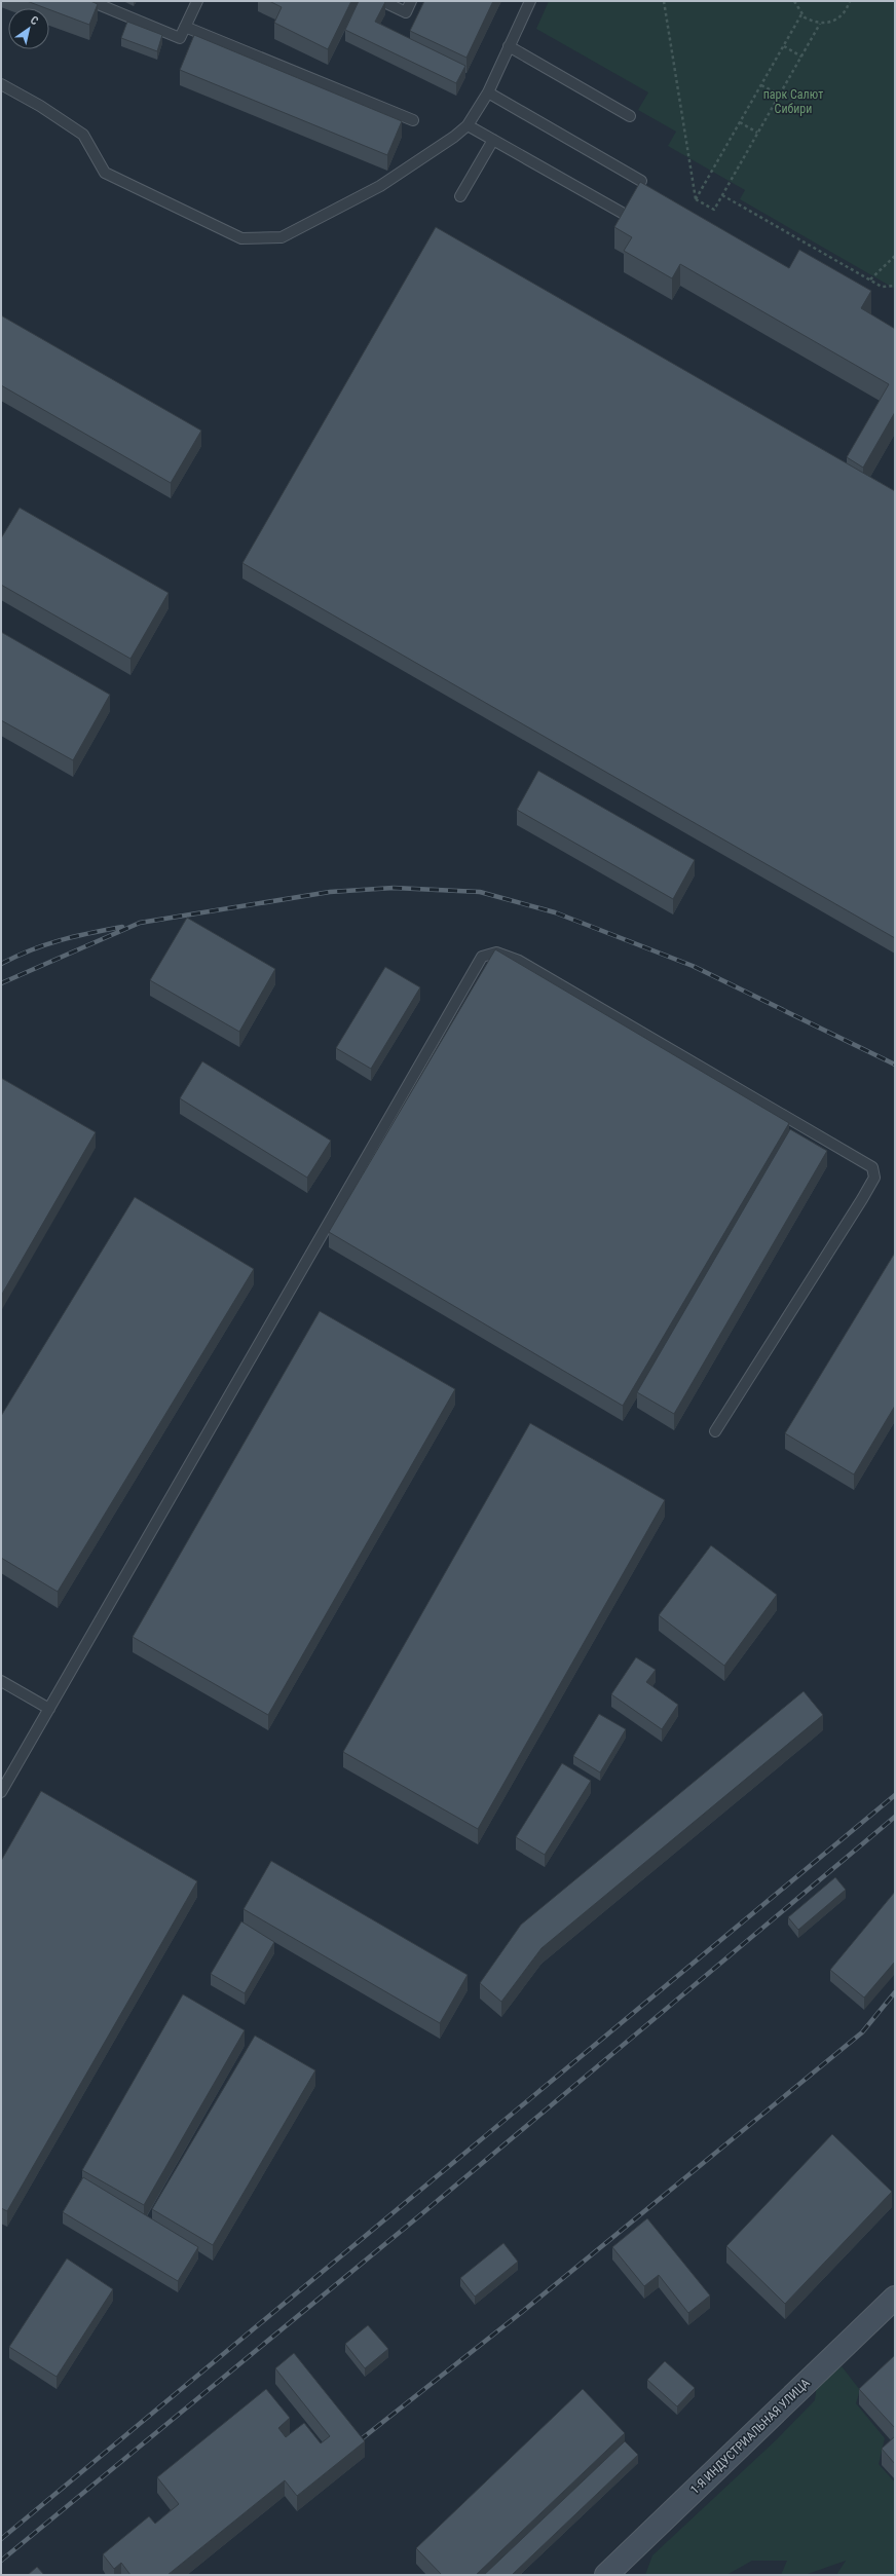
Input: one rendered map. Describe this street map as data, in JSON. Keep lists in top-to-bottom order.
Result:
{
  "streets": {
    "main road": ["1-Я ИНДУСТРИАЛЬНАЯ УЛИЦА"]
  },
  "parks": ["парк Салют Сибири"],
  "north": "top right"
}
